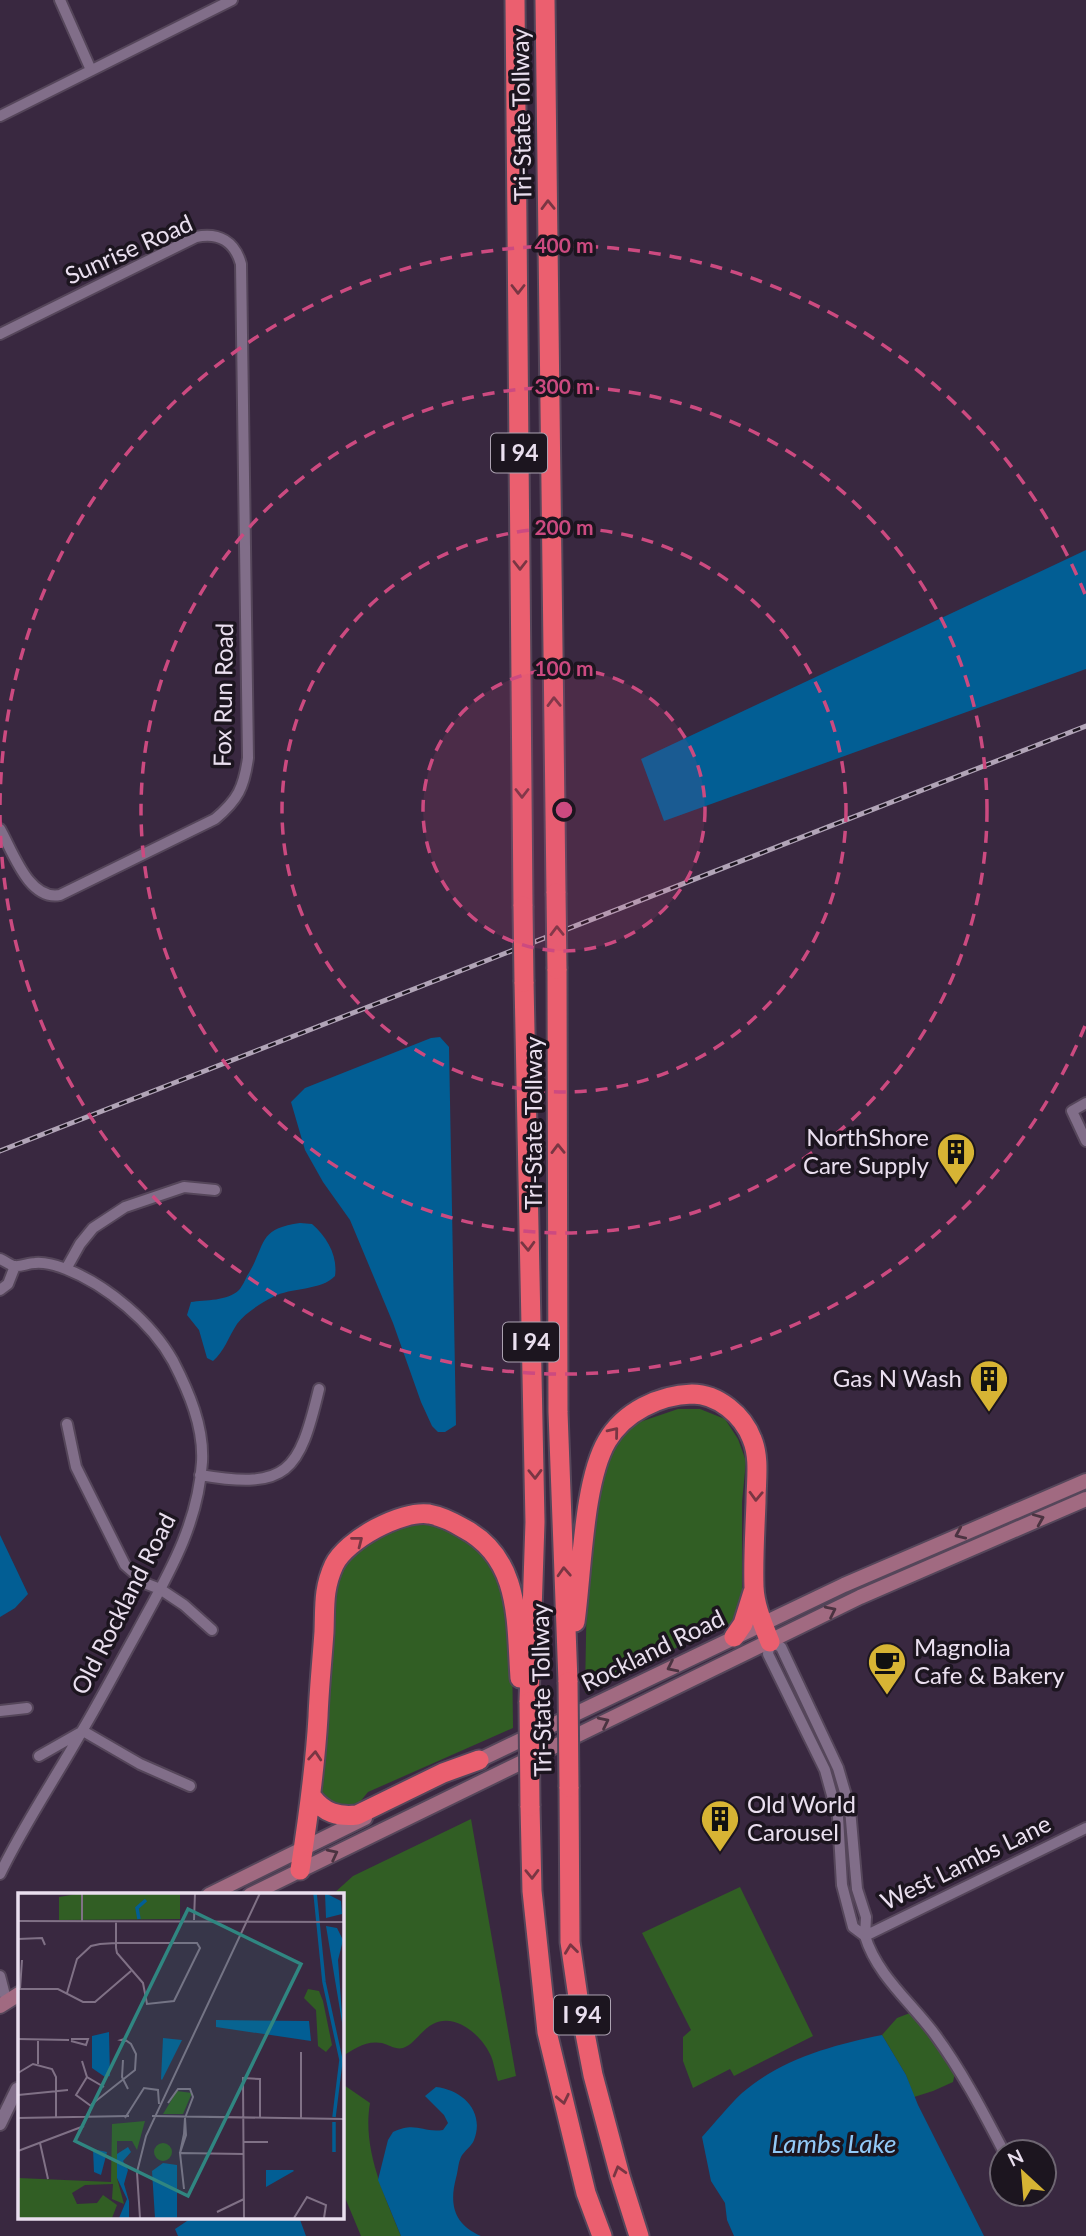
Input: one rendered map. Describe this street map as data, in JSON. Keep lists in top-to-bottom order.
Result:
{
  "streets": {
    "highway": ["Tri-State Tollway", "I 94"],
    "main road": ["Rockland Road"],
    "street": [
      "Sunrise Road",
      "Fox Run Road",
      "Old Rockland Road",
      "West Lambs Lane"
    ]
  },
  "crossings": [
    ["Sunrise Road", "Fox Run Road"],
    ["Rockland Road", "West Lambs Lane"]
  ],
  "water": ["Lambs Lake"],
  "places": {
    "building": ["NorthShore Care Supply", "Gas N Wash", "Old World Carousel"],
    "cafe": ["Magnolia Cafe & Bakery"]
  },
  "north": "top left",
  "rings": [
    "400 m",
    "300 m",
    "200 m",
    "100 m"
  ]
}
